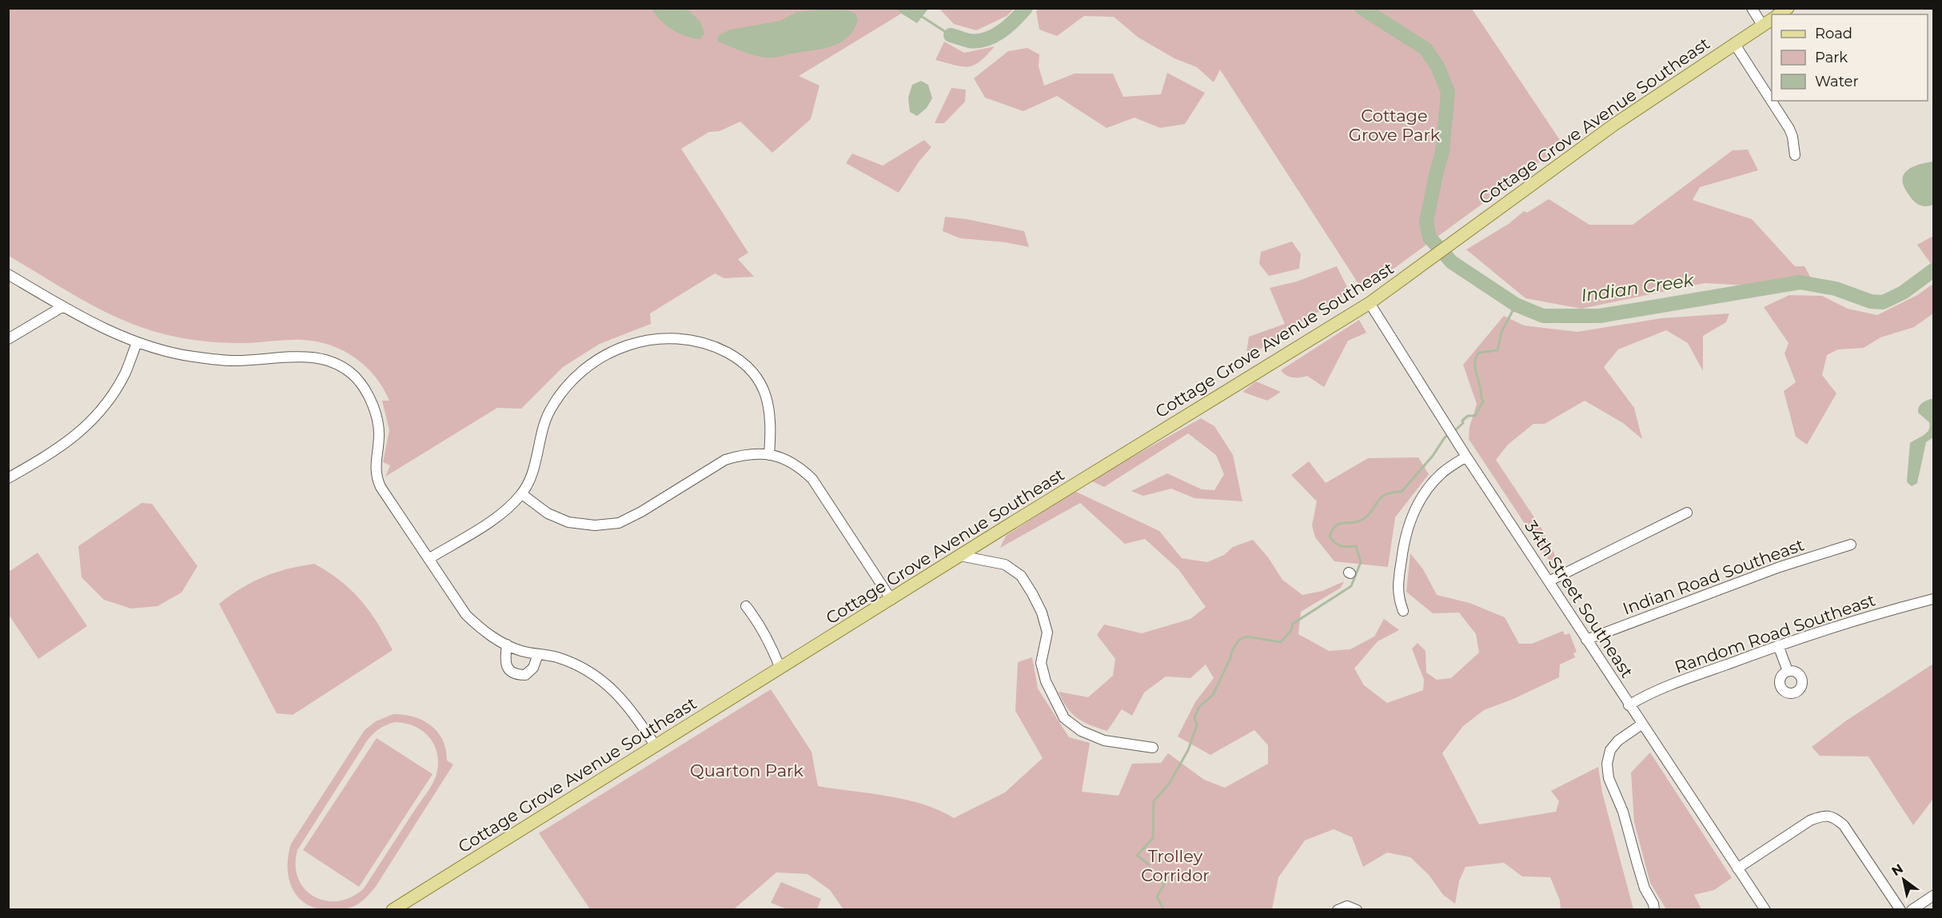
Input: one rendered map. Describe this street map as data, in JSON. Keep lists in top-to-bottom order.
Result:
{
  "streets": {
    "main road": ["Cottage Grove Avenue Southeast"],
    "street": ["Indian Road Southeast", "34th Street Southeast", "Random Road Southeast"]
  },
  "crossings": [
    ["Cottage Grove Avenue Southeast", "34th Street Southeast"],
    ["Indian Road Southeast", "34th Street Southeast"],
    ["34th Street Southeast", "Random Road Southeast"]
  ],
  "water": ["Indian Creek"],
  "parks": ["Cottage Grove Park", "Quarton Park", "Trolley Corridor"],
  "legend": ["Road", "Park", "Water"],
  "north": "top left"
}
